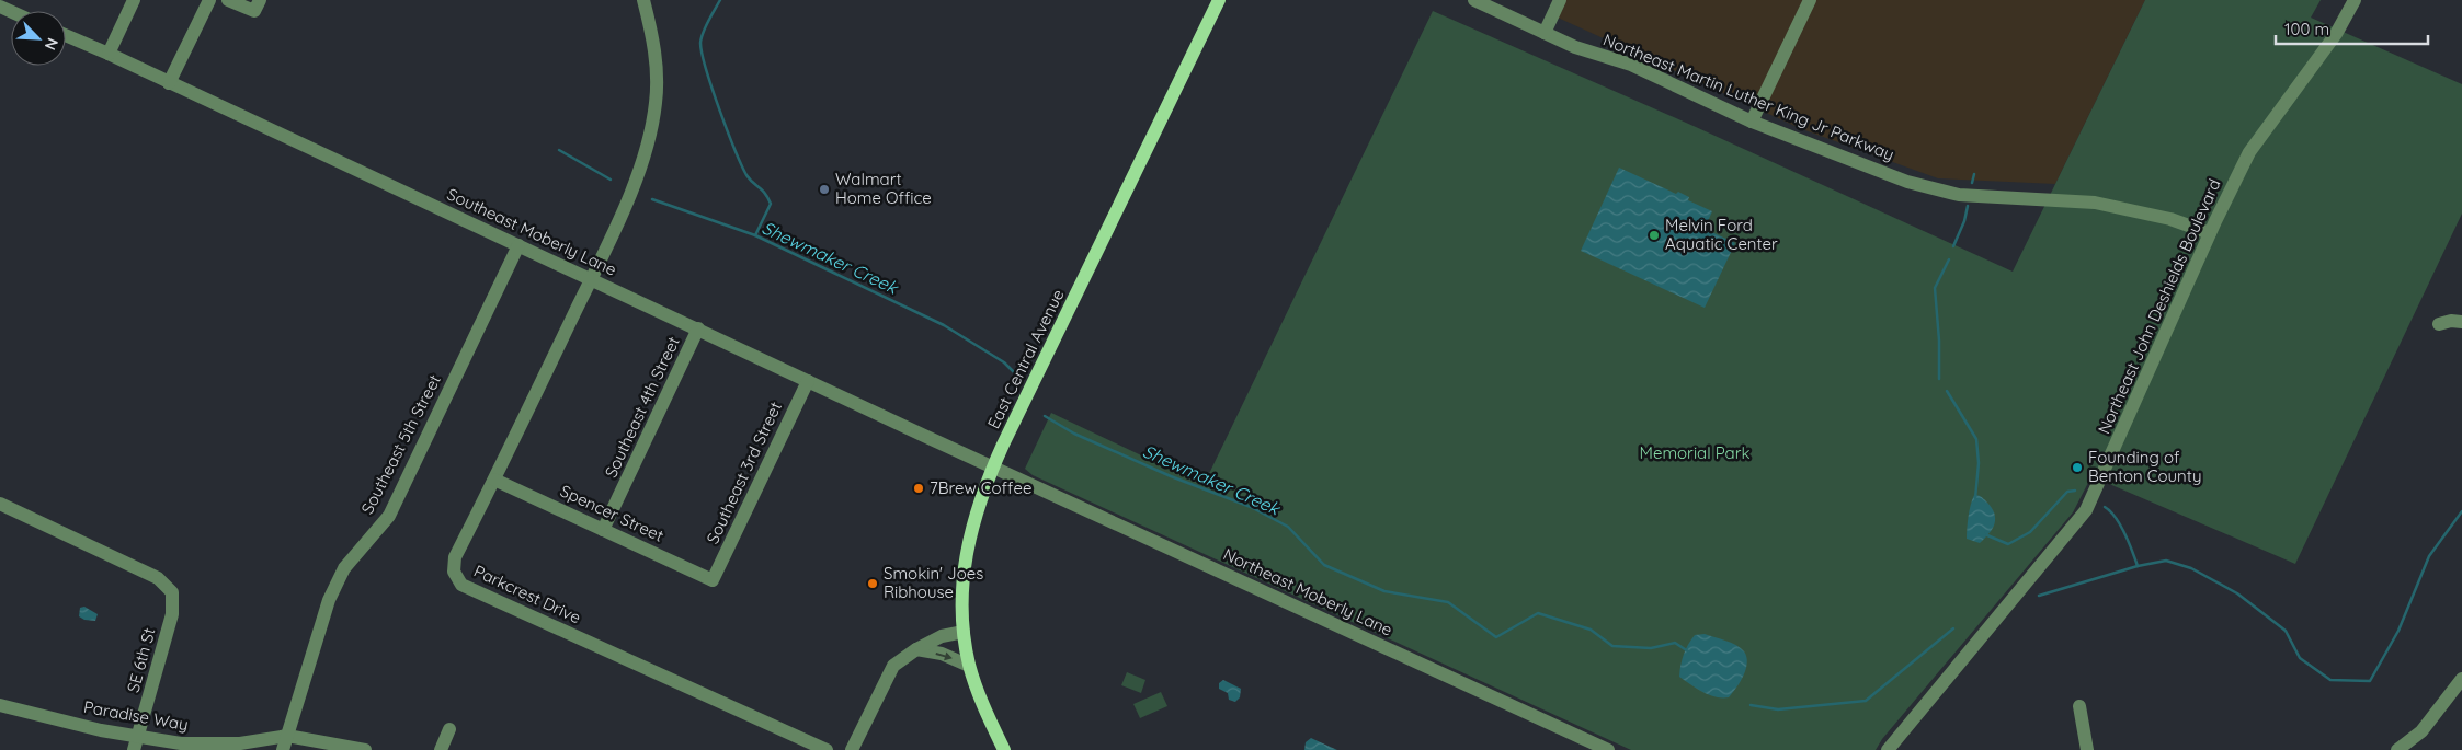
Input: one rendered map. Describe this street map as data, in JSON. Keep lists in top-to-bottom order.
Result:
{
  "streets": {
    "main road": ["East Central Avenue"],
    "street": [
      "Northeast Martin Luther King Jr Parkway",
      "Southeast Moberly Lane",
      "Northeast John Deshields Boulevard",
      "Southeast 4th Street",
      "Southeast 5th Street",
      "Southeast 3rd Street",
      "Spencer Street",
      "Northeast Moberly Lane",
      "Parkcrest Drive",
      "SE 6th St",
      "Paradise Way"
    ]
  },
  "crossings": [
    ["Northeast Martin Luther King Jr Parkway", "Northeast John Deshields Boulevard"],
    ["Southeast Moberly Lane", "East Central Avenue"],
    ["Southeast Moberly Lane", "Southeast 4th Street"],
    ["Southeast Moberly Lane", "Southeast 5th Street"],
    ["Southeast Moberly Lane", "Southeast 3rd Street"],
    ["Southeast Moberly Lane", "Northeast Moberly Lane"],
    ["Southeast Moberly Lane", "Parkcrest Drive"],
    ["East Central Avenue", "Northeast Moberly Lane"],
    ["Southeast 4th Street", "Spencer Street"],
    ["Southeast 5th Street", "Paradise Way"],
    ["Southeast 3rd Street", "Spencer Street"],
    ["Spencer Street", "Parkcrest Drive"],
    ["SE 6th St", "Paradise Way"]
  ],
  "water": ["Shewmaker Creek"],
  "parks": ["Memorial Park"],
  "places": [
    "Walmart Home Office",
    "Melvin Ford Aquatic Center",
    "Founding of Benton County",
    "7Brew Coffee",
    "Smokin' Joes Ribhouse"
  ],
  "scale_bar": "100 m",
  "north": "bottom right"
}
